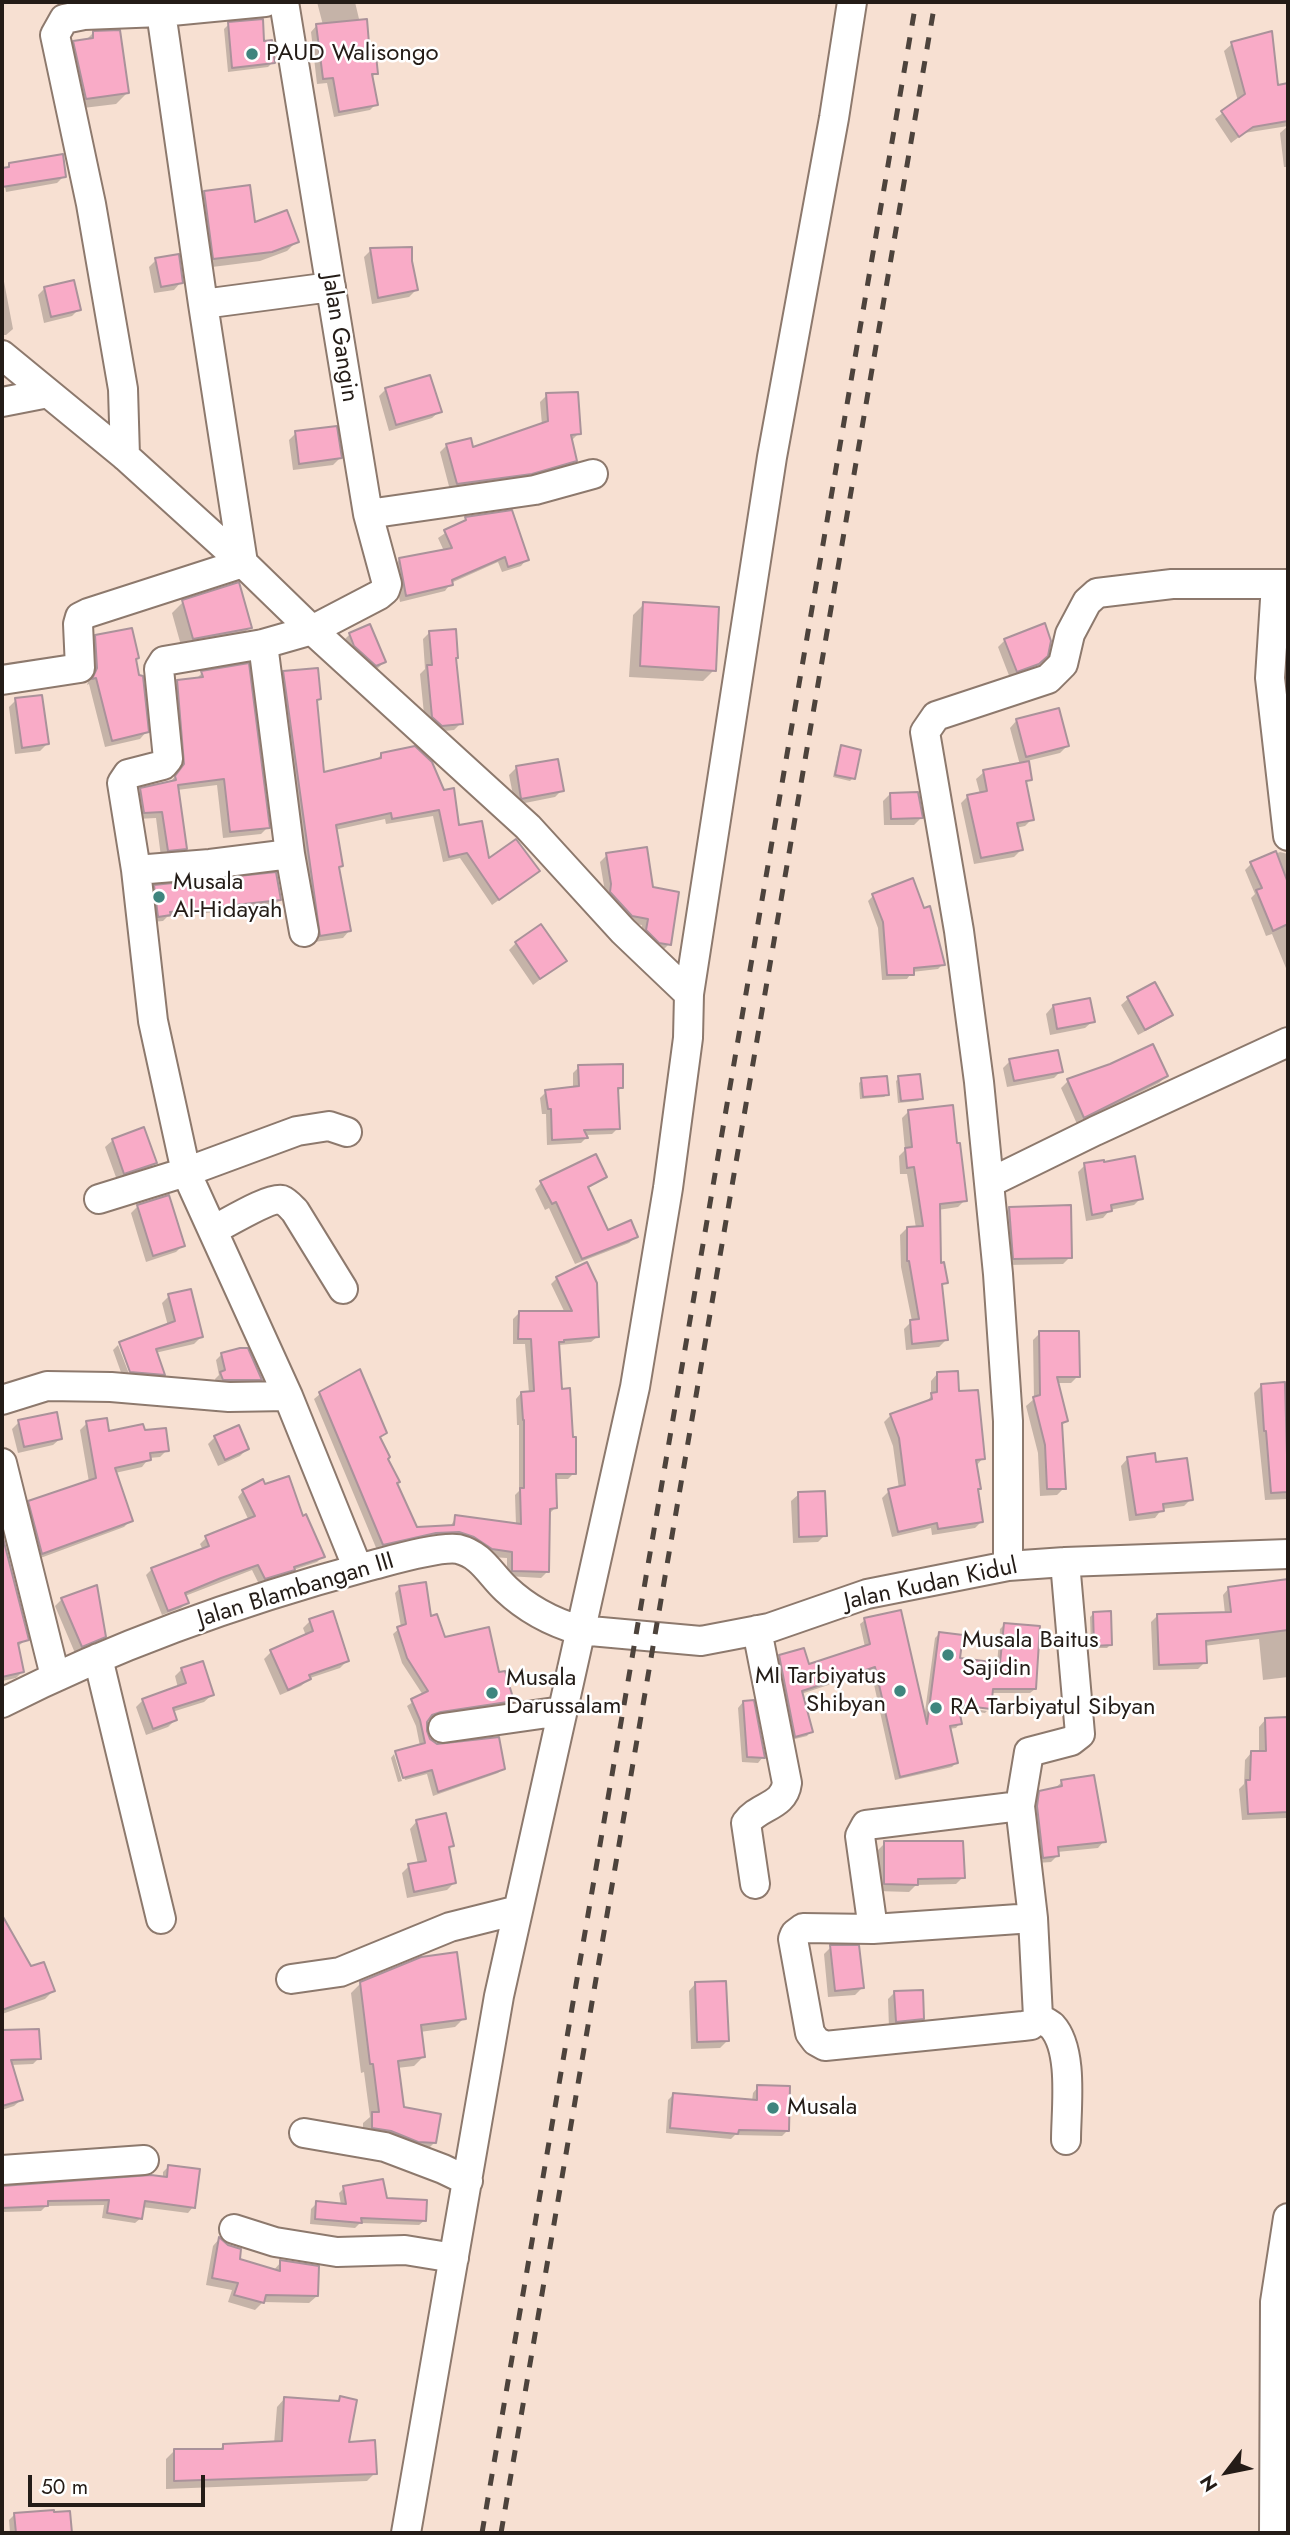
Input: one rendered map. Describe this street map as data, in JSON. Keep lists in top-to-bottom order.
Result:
{
  "streets": {
    "street": ["Jalan Gangin", "Jalan Kudan Kidul", "Jalan Blambangan III"]
  },
  "crossings": [
    ["Jalan Kudan Kidul", "Jalan Blambangan III"]
  ],
  "places": [
    "PAUD Walisongo",
    "Musala Al-Hidayah",
    "Musala Baitus Sajidin",
    "MI Tarbiyatus Shibyan",
    "Musala Darussalam",
    "RA Tarbiyatul Sibyan",
    "Musala"
  ],
  "scale_bar": "50 m",
  "north": "bottom left"
}
